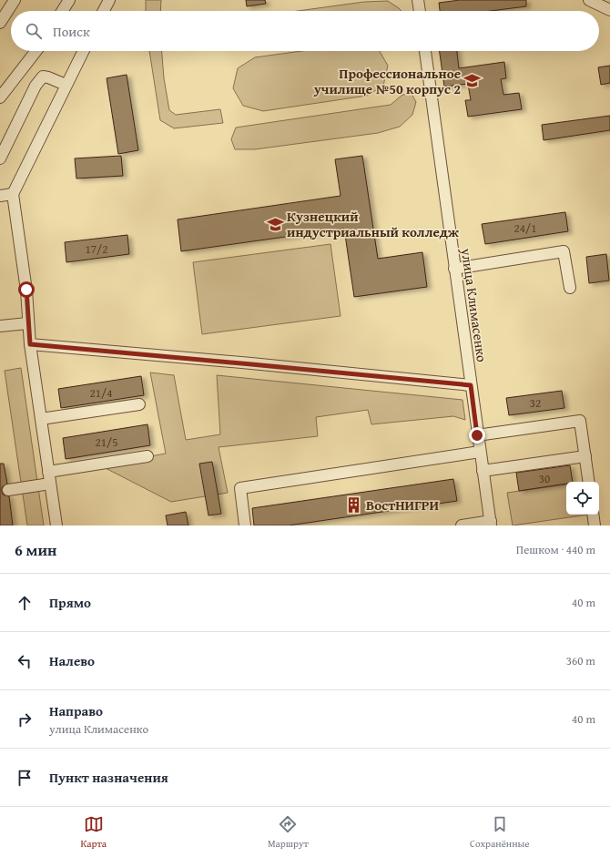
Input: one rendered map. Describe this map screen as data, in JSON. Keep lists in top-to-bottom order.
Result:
{
  "streets": {
    "street": ["улица Климасенко"]
  },
  "places": {
    "school or university": ["Профессиональное училище №50 корпус 2", "Кузнецкий индустриальный колледж"],
    "building": ["ВостНИГРИ"]
  },
  "house_numbers": [
    "24/1",
    "17/2",
    "21/4",
    "32",
    "21/5",
    "30"
  ],
  "page": {
    "search": "Поиск",
    "heading": ["6 мин", "Пешком · 440 m"],
    "list": [
      ["Прямо", "40 m"],
      ["Налево", "360 m"],
      ["Направо", "улица Климасенко", "40 m"],
      "Пункт назначения"
    ],
    "nav": ["Карта", "Маршрут", "Сохранённые"]
  }
}
